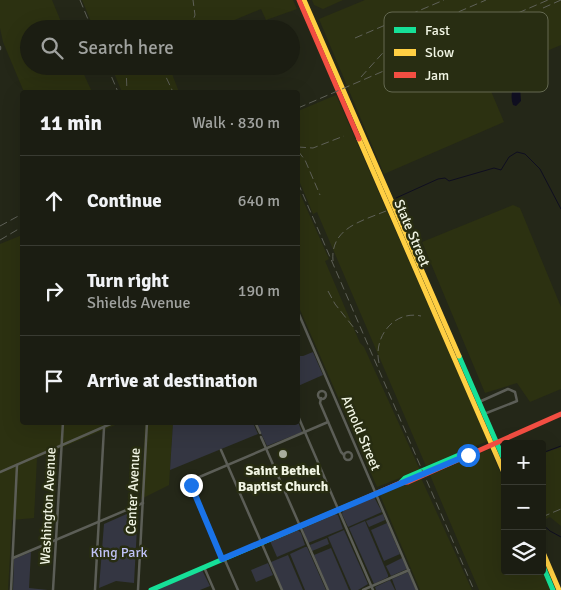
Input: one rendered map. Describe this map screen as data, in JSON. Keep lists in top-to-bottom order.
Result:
{
  "streets": {
    "street": [
      "State Street",
      "Arnold Street",
      "Center Avenue",
      "Washington Avenue"
    ]
  },
  "parks": ["King Park"],
  "places": ["Saint Bethel Baptist Church"],
  "legend": ["Fast", "Slow", "Jam"],
  "page": {
    "search": "Search here",
    "heading": ["11 min", "Walk · 830 m"],
    "list": [
      ["Continue", "640 m"],
      ["Turn right", "Shields Avenue", "190 m"],
      "Arrive at destination"
    ],
    "map_buttons": ["+", "−"]
  }
}
